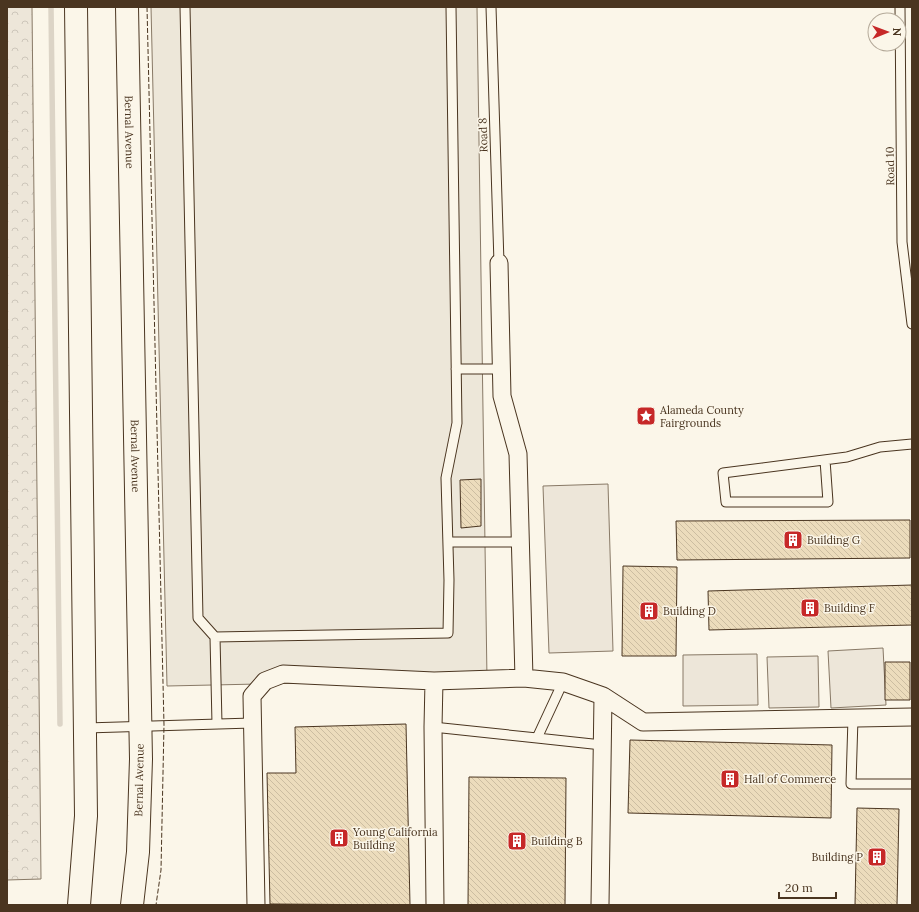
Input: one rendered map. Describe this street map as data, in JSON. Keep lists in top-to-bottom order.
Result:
{
  "streets": {
    "main road": ["Bernal Avenue"],
    "lane": ["Road 8", "Road 10"]
  },
  "places": {
    "place": ["Alameda County Fairgrounds"],
    "building": [
      "Building G",
      "Building F",
      "Building D",
      "Hall of Commerce",
      "Young California Building",
      "Building B",
      "Building P"
    ]
  },
  "scale_bar": "20 m",
  "north": "right"
}
